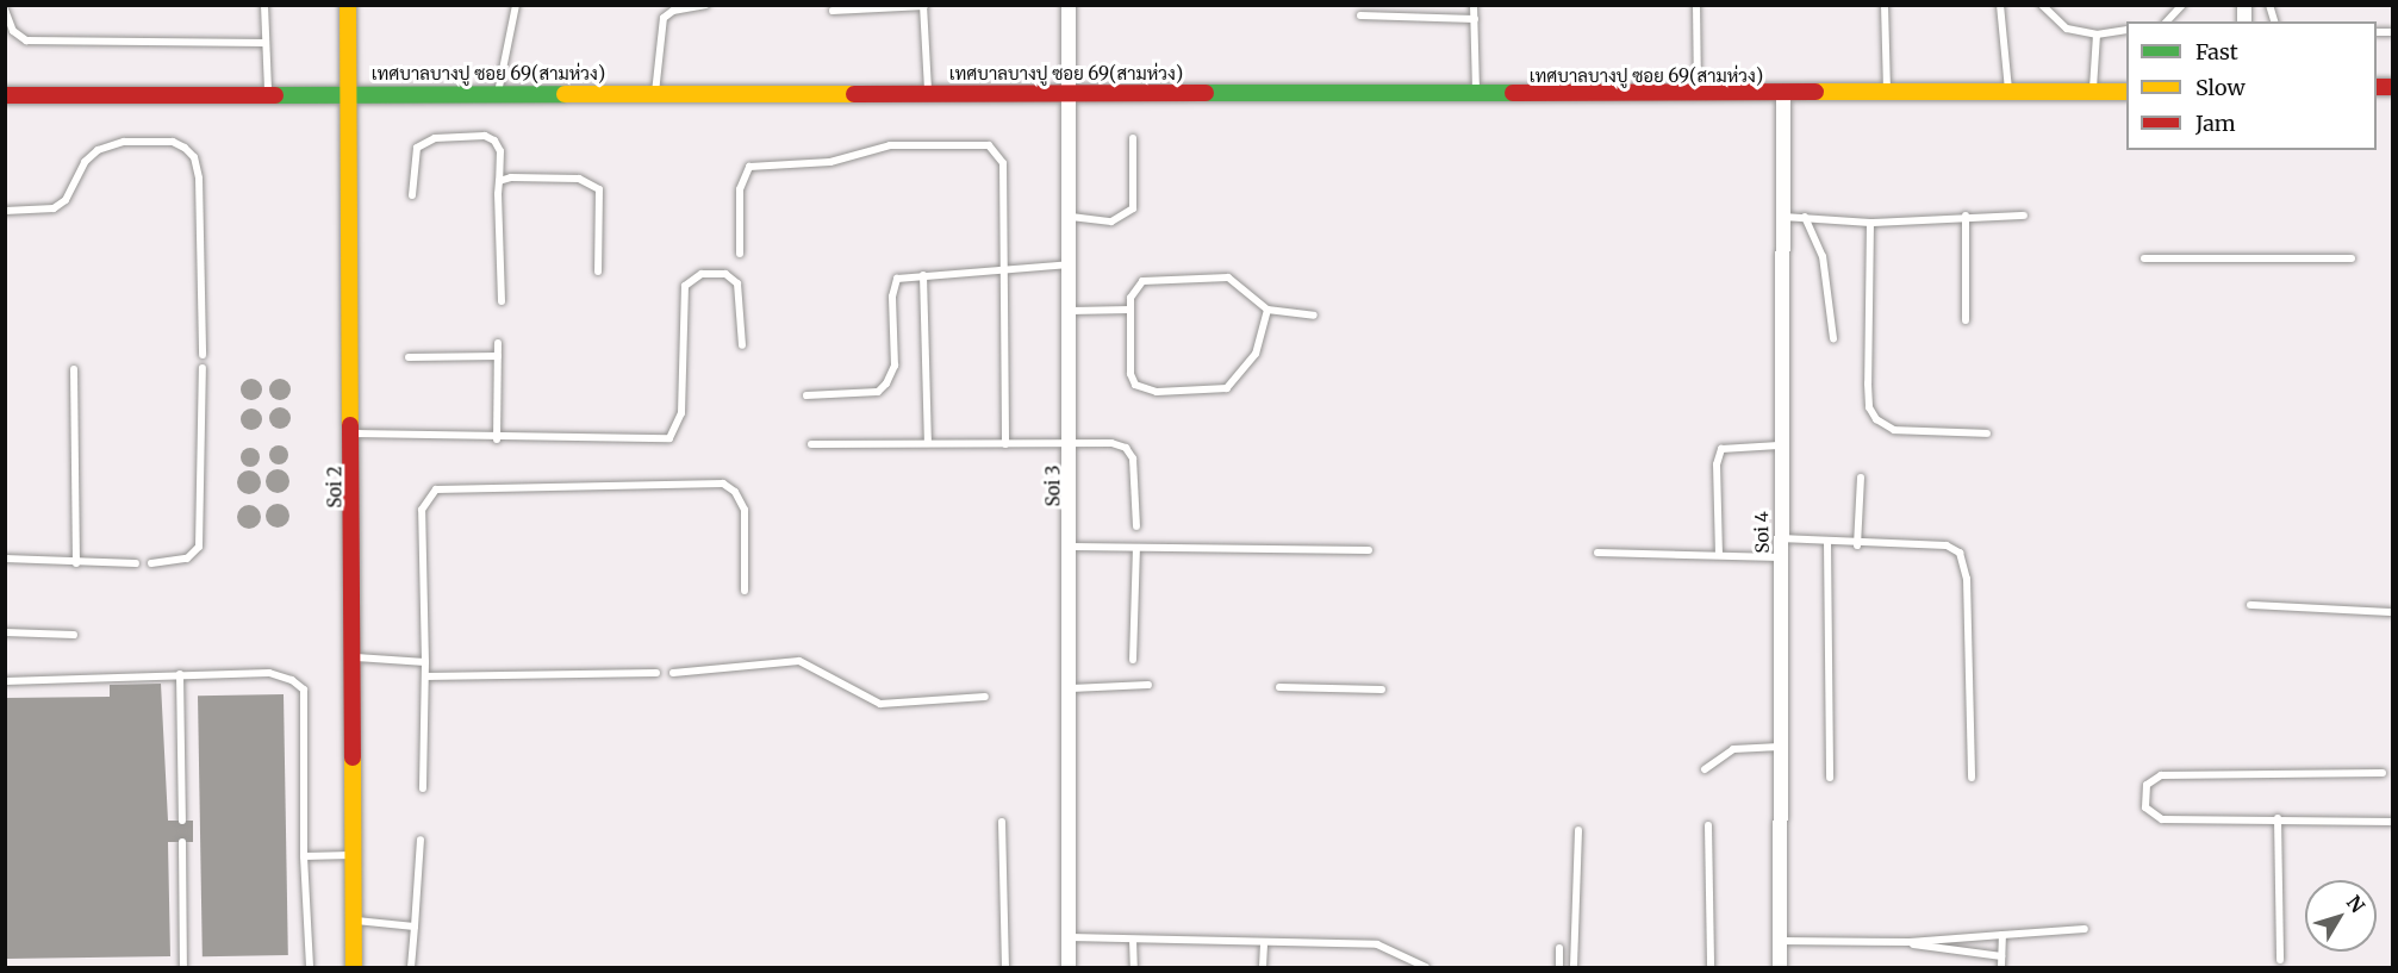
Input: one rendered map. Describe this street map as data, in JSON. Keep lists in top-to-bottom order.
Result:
{
  "streets": {
    "street": [
      "เทศบาลบางปู ซอย 69(สามห่วง)",
      "Soi 3",
      "Soi 2",
      "Soi 4"
    ]
  },
  "crossings": [
    ["เทศบาลบางปู ซอย 69(สามห่วง)", "Soi 3"],
    ["เทศบาลบางปู ซอย 69(สามห่วง)", "Soi 2"],
    ["เทศบาลบางปู ซอย 69(สามห่วง)", "Soi 4"]
  ],
  "legend": ["Fast", "Slow", "Jam"],
  "north": "top right"
}
